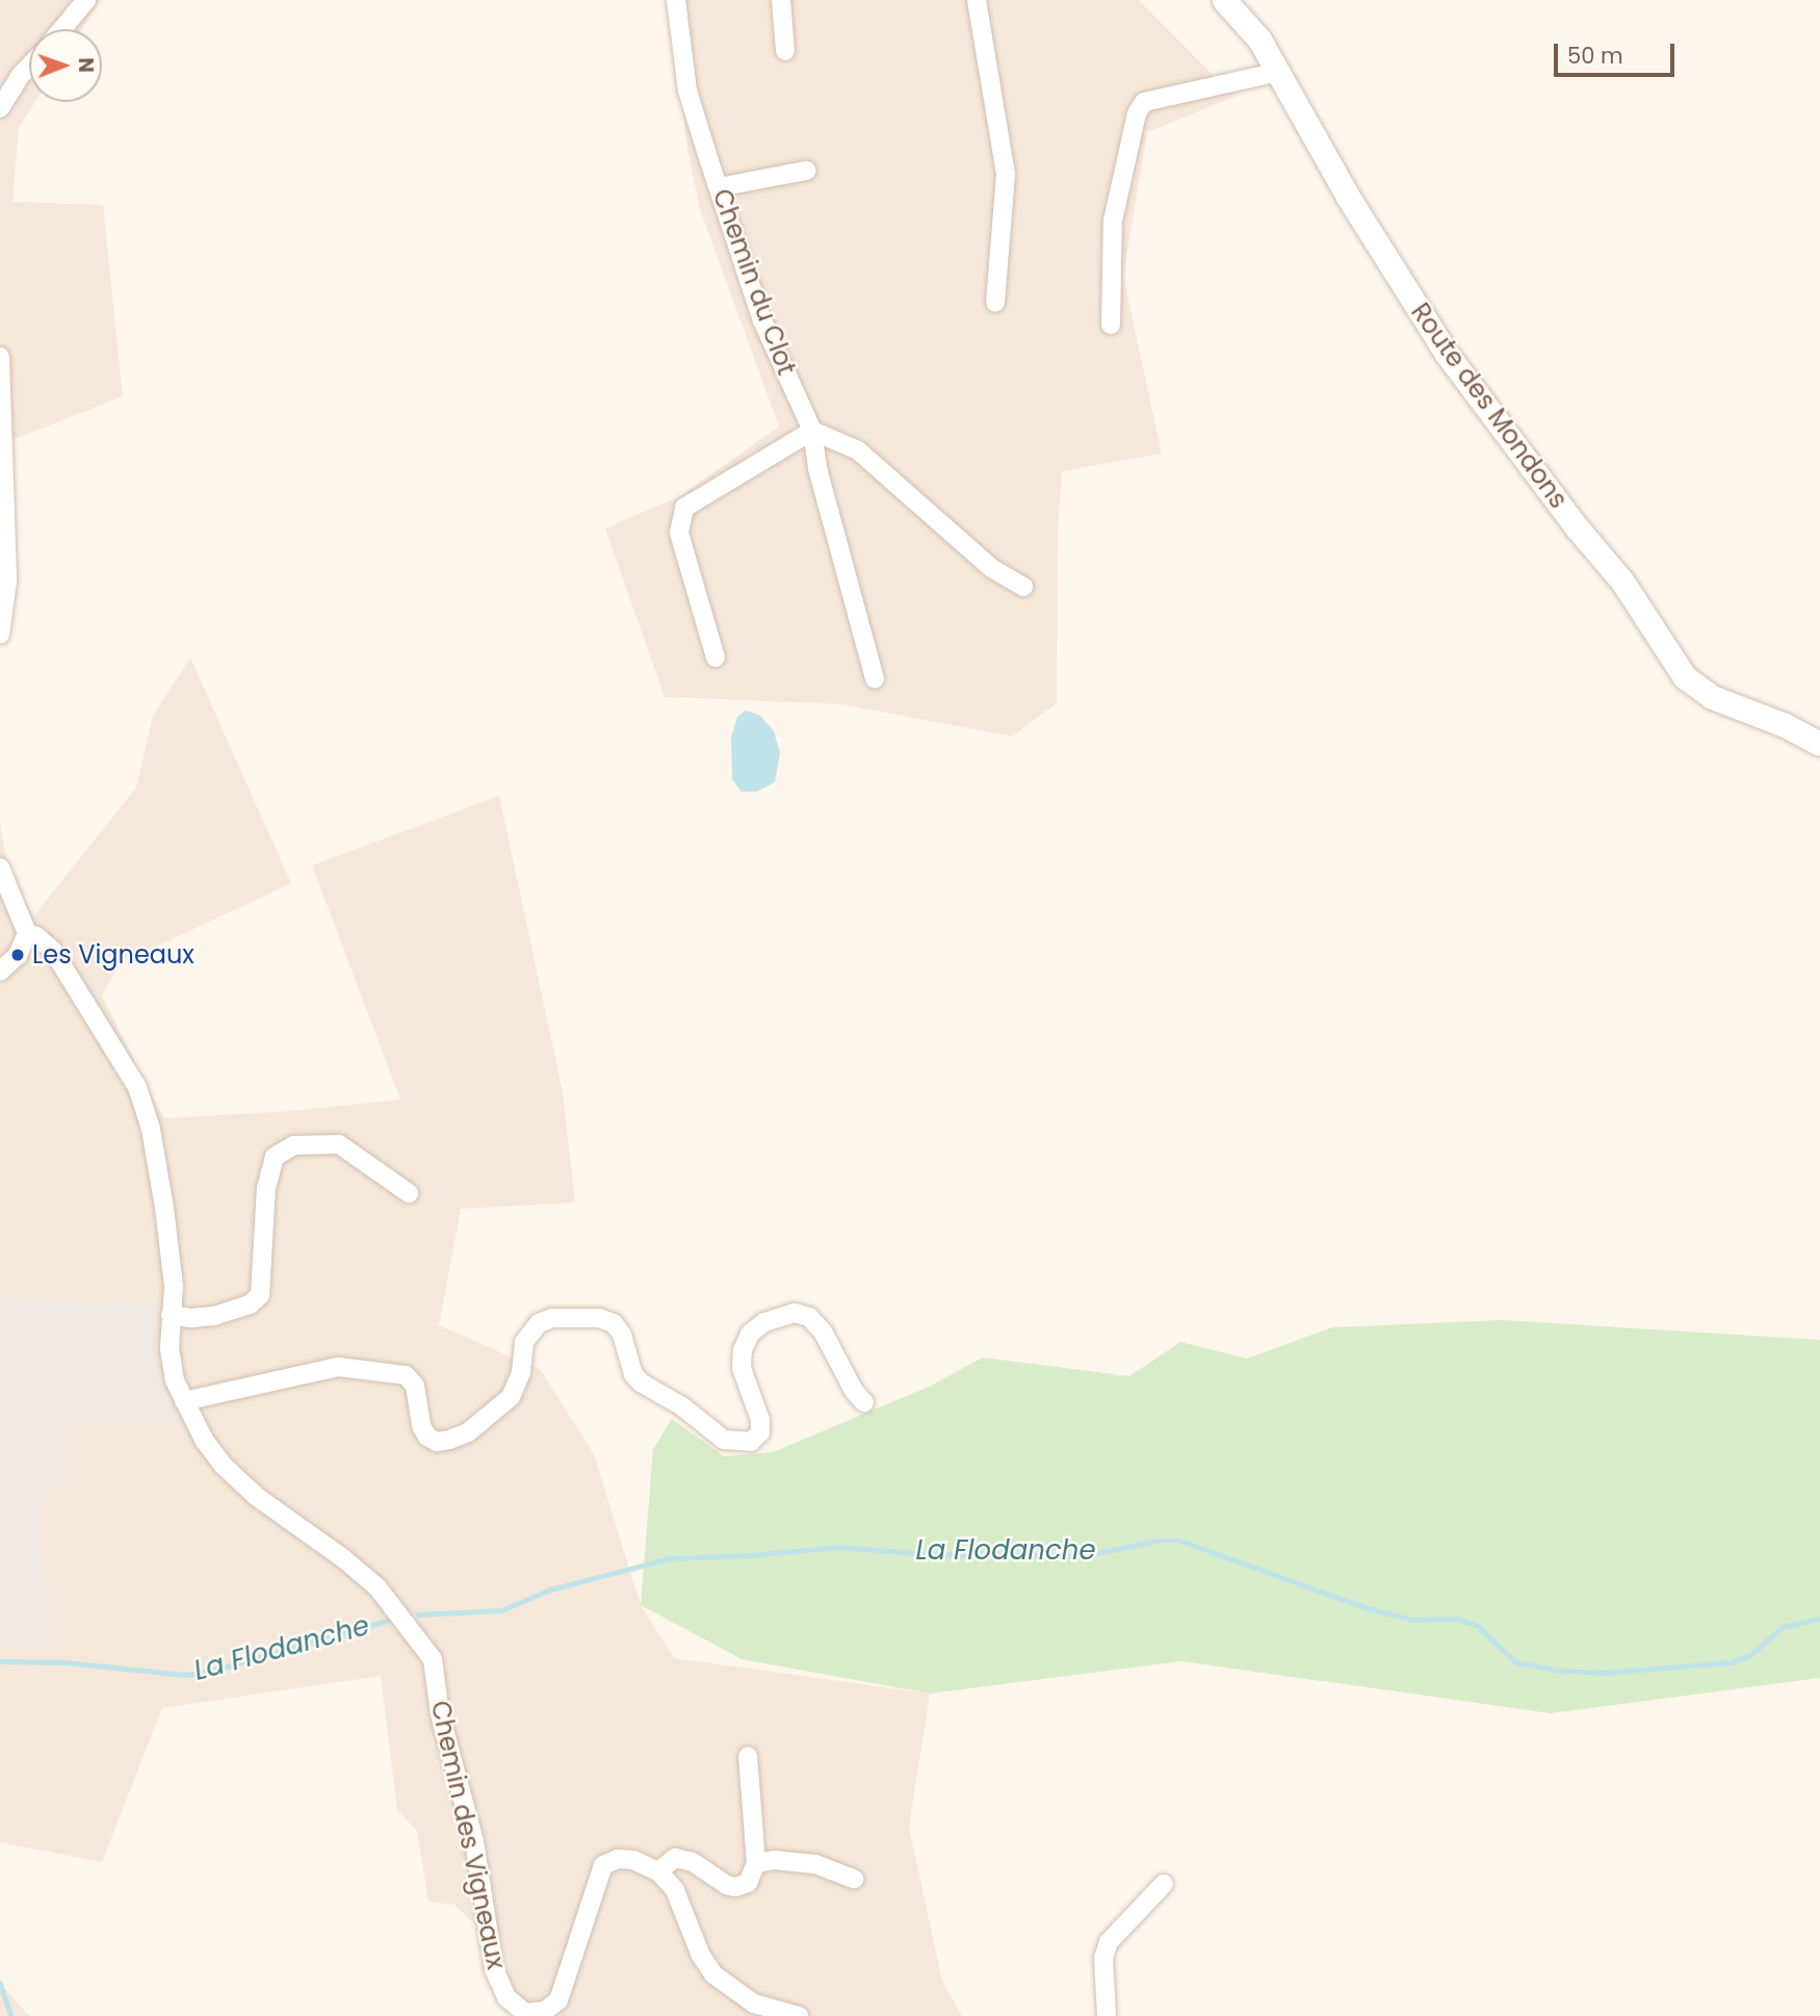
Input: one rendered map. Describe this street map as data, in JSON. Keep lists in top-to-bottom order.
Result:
{
  "streets": {
    "street": ["Chemin du Clot", "Route des Mondons", "Chemin des Vigneaux"]
  },
  "water": ["La Flodanche"],
  "places": ["Les Vigneaux"],
  "scale_bar": "50 m",
  "north": "right"
}
